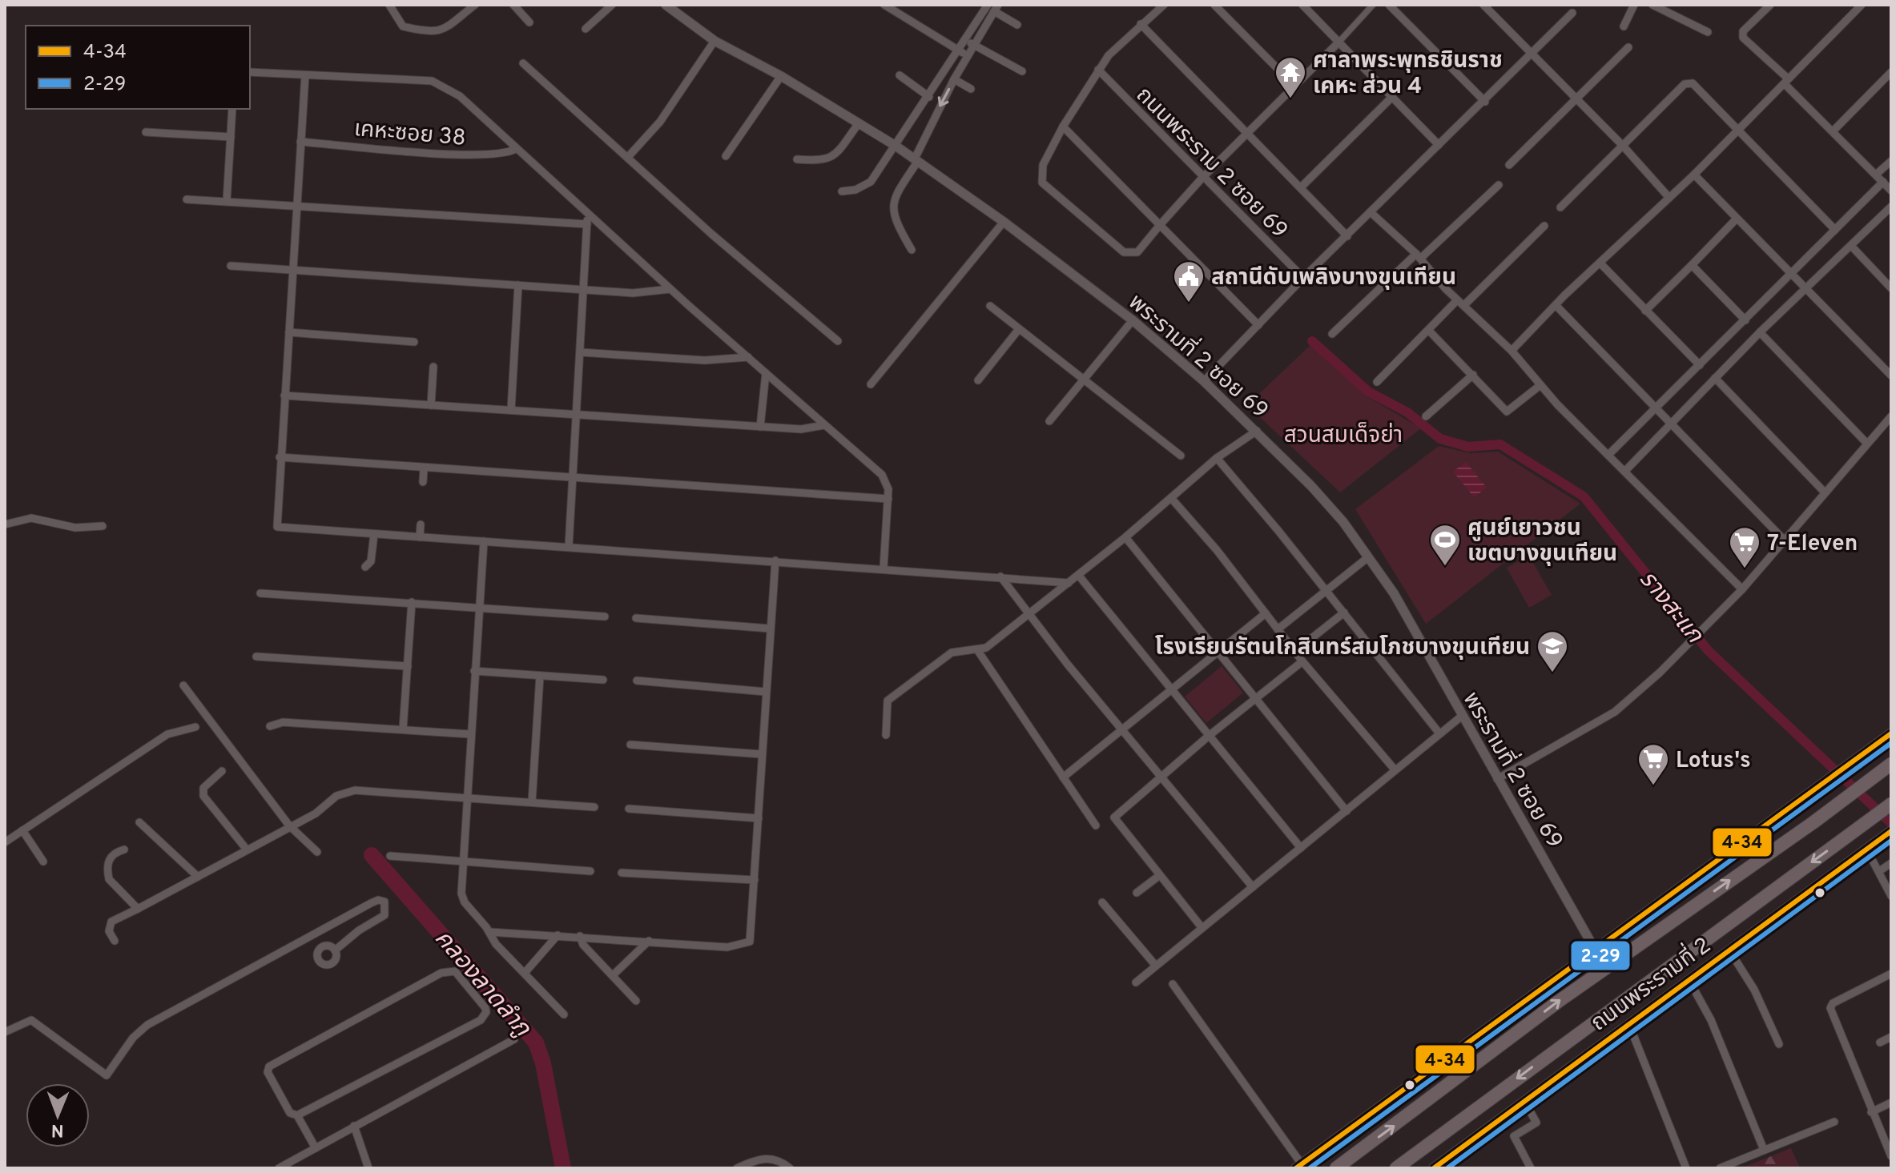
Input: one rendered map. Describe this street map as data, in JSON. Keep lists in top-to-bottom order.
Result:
{
  "streets": {
    "highway": ["ถนนพระรามที่ 2"],
    "street": ["เคหะซอย 38", "ถนนพระราม 2 ซอย 69", "พระรามที่ 2 ซอย 69"]
  },
  "water": ["รางสะแก", "คลองลาดลำภู"],
  "parks": ["สวนสมเด็จย่า"],
  "places": {
    "temple": ["ศาลาพระพุทธชินราช เคหะ ส่วน 4"],
    "public building": ["สถานีดับเพลิงบางขุนเทียน"],
    "sports": ["ศูนย์เยาวชน เขตบางขุนเทียน"],
    "supermarket": ["7-Eleven", "Lotus's"],
    "school or university": ["โรงเรียนรัตนโกสินทร์สมโภชบางขุนเทียน"]
  },
  "lines": ["transit line 4-34", "transit line 2-29"],
  "legend": ["4-34", "2-29"],
  "north": "bottom"
}
